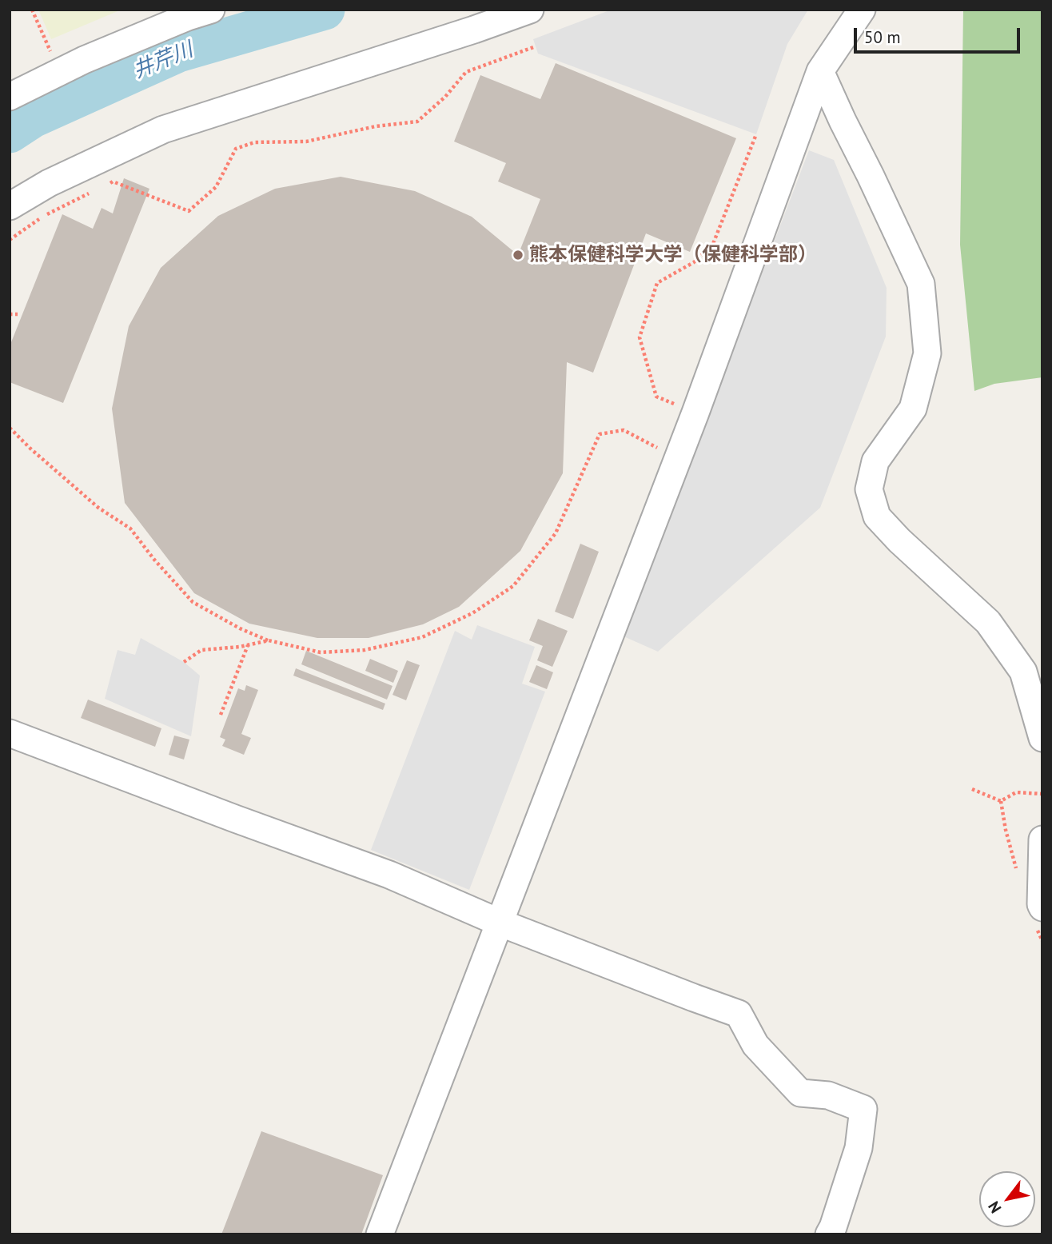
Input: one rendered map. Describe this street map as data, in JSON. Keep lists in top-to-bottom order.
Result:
{
  "water": ["井芹川"],
  "places": ["熊本保健科学大学（保健科学部）"],
  "scale_bar": "50 m",
  "north": "bottom left"
}
